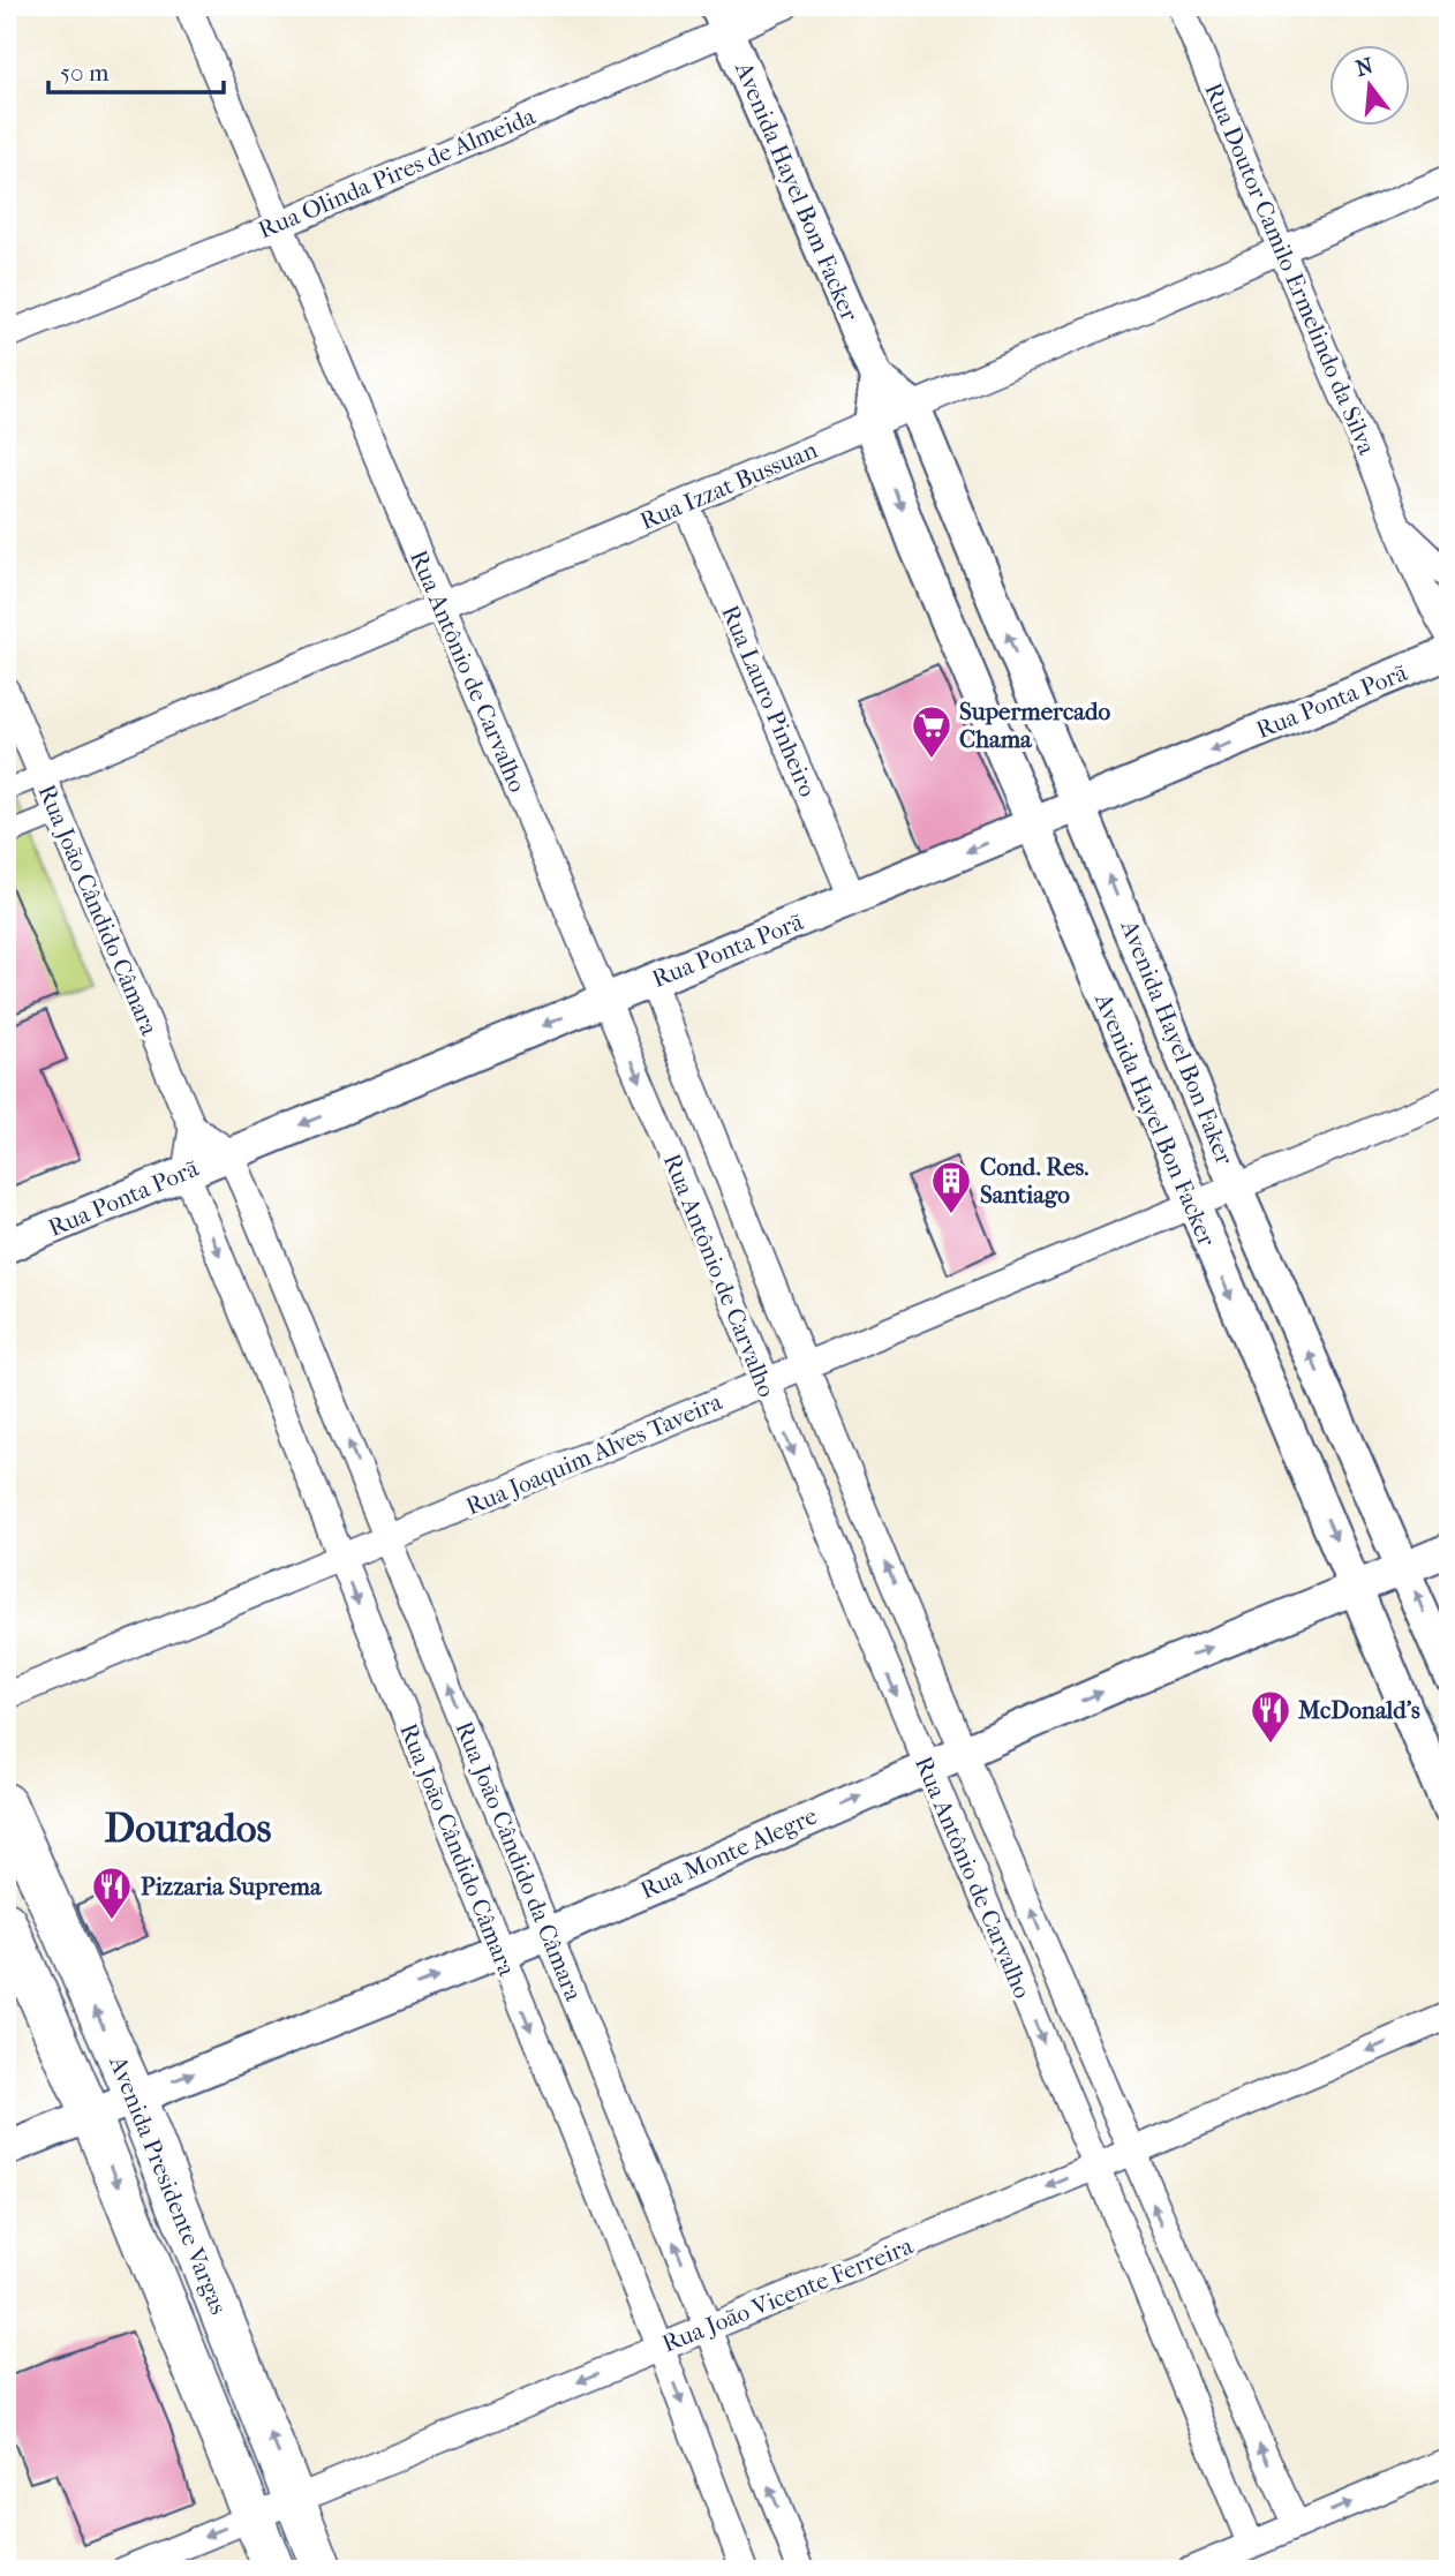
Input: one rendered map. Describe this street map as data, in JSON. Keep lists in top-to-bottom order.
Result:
{
  "streets": {
    "main road": ["Avenida Presidente Vargas"],
    "street": [
      "Rua Olinda Pires de Almeida",
      "Avenida Hayel Bom Facker",
      "Rua Doutor Camilo Ermelindo da Silva",
      "Rua Izzat Bussuan",
      "Rua Antônio de Carvalho",
      "Rua Lauro Pinheiro",
      "Rua Ponta Porã",
      "Rua João Cândido Câmara",
      "Avenida Hayel Bon Faker",
      "Avenida Hayel Bon Facker",
      "Rua Joaquim Alves Taveira",
      "Rua Monte Alegre",
      "Rua João Cândido da Câmara",
      "Rua João Vicente Ferreira"
    ]
  },
  "crossings": [
    ["Rua Olinda Pires de Almeida", "Avenida Hayel Bom Facker"],
    ["Rua Olinda Pires de Almeida", "Rua Antônio de Carvalho"],
    ["Avenida Hayel Bom Facker", "Rua Izzat Bussuan"],
    ["Avenida Hayel Bom Facker", "Avenida Hayel Bon Faker"],
    ["Rua Doutor Camilo Ermelindo da Silva", "Rua Izzat Bussuan"],
    ["Rua Izzat Bussuan", "Rua Antônio de Carvalho"],
    ["Rua Izzat Bussuan", "Rua Lauro Pinheiro"],
    ["Rua Izzat Bussuan", "Rua João Cândido Câmara"],
    ["Rua Izzat Bussuan", "Avenida Hayel Bon Faker"],
    ["Rua Izzat Bussuan", "Avenida Hayel Bon Facker"],
    ["Rua Antônio de Carvalho", "Rua Ponta Porã"],
    ["Rua Antônio de Carvalho", "Rua Joaquim Alves Taveira"],
    ["Rua Antônio de Carvalho", "Rua Monte Alegre"],
    ["Rua Antônio de Carvalho", "Rua João Vicente Ferreira"],
    ["Rua Lauro Pinheiro", "Rua Ponta Porã"],
    ["Rua Ponta Porã", "Rua João Cândido Câmara"],
    ["Rua Ponta Porã", "Avenida Hayel Bon Faker"],
    ["Rua Ponta Porã", "Avenida Hayel Bon Facker"],
    ["Rua Ponta Porã", "Rua João Cândido da Câmara"],
    ["Rua João Cândido Câmara", "Rua Joaquim Alves Taveira"],
    ["Rua João Cândido Câmara", "Rua Monte Alegre"],
    ["Rua João Cândido Câmara", "Rua João Vicente Ferreira"],
    ["Avenida Hayel Bon Faker", "Rua Joaquim Alves Taveira"],
    ["Avenida Hayel Bon Faker", "Rua Monte Alegre"],
    ["Avenida Hayel Bon Facker", "Rua Joaquim Alves Taveira"],
    ["Avenida Hayel Bon Facker", "Rua Monte Alegre"],
    ["Rua Joaquim Alves Taveira", "Rua João Cândido da Câmara"],
    ["Rua Monte Alegre", "Rua João Cândido da Câmara"],
    ["Rua Monte Alegre", "Avenida Presidente Vargas"],
    ["Rua João Cândido da Câmara", "Rua João Vicente Ferreira"],
    ["Avenida Presidente Vargas", "Rua João Vicente Ferreira"]
  ],
  "one_way": [
    "Rua Ponta Porã",
    "Rua João Cândido Câmara",
    "Avenida Hayel Bon Faker",
    "Avenida Hayel Bon Facker",
    "Rua Monte Alegre",
    "Rua João Cândido da Câmara",
    "Rua João Vicente Ferreira"
  ],
  "districts": ["Dourados"],
  "places": {
    "supermarket": ["Supermercado Chama"],
    "building": ["Cond. Res. Santiago"],
    "restaurant": ["McDonald's", "Pizzaria Suprema"]
  },
  "scale_bar": "50 m",
  "north": "top"
}
